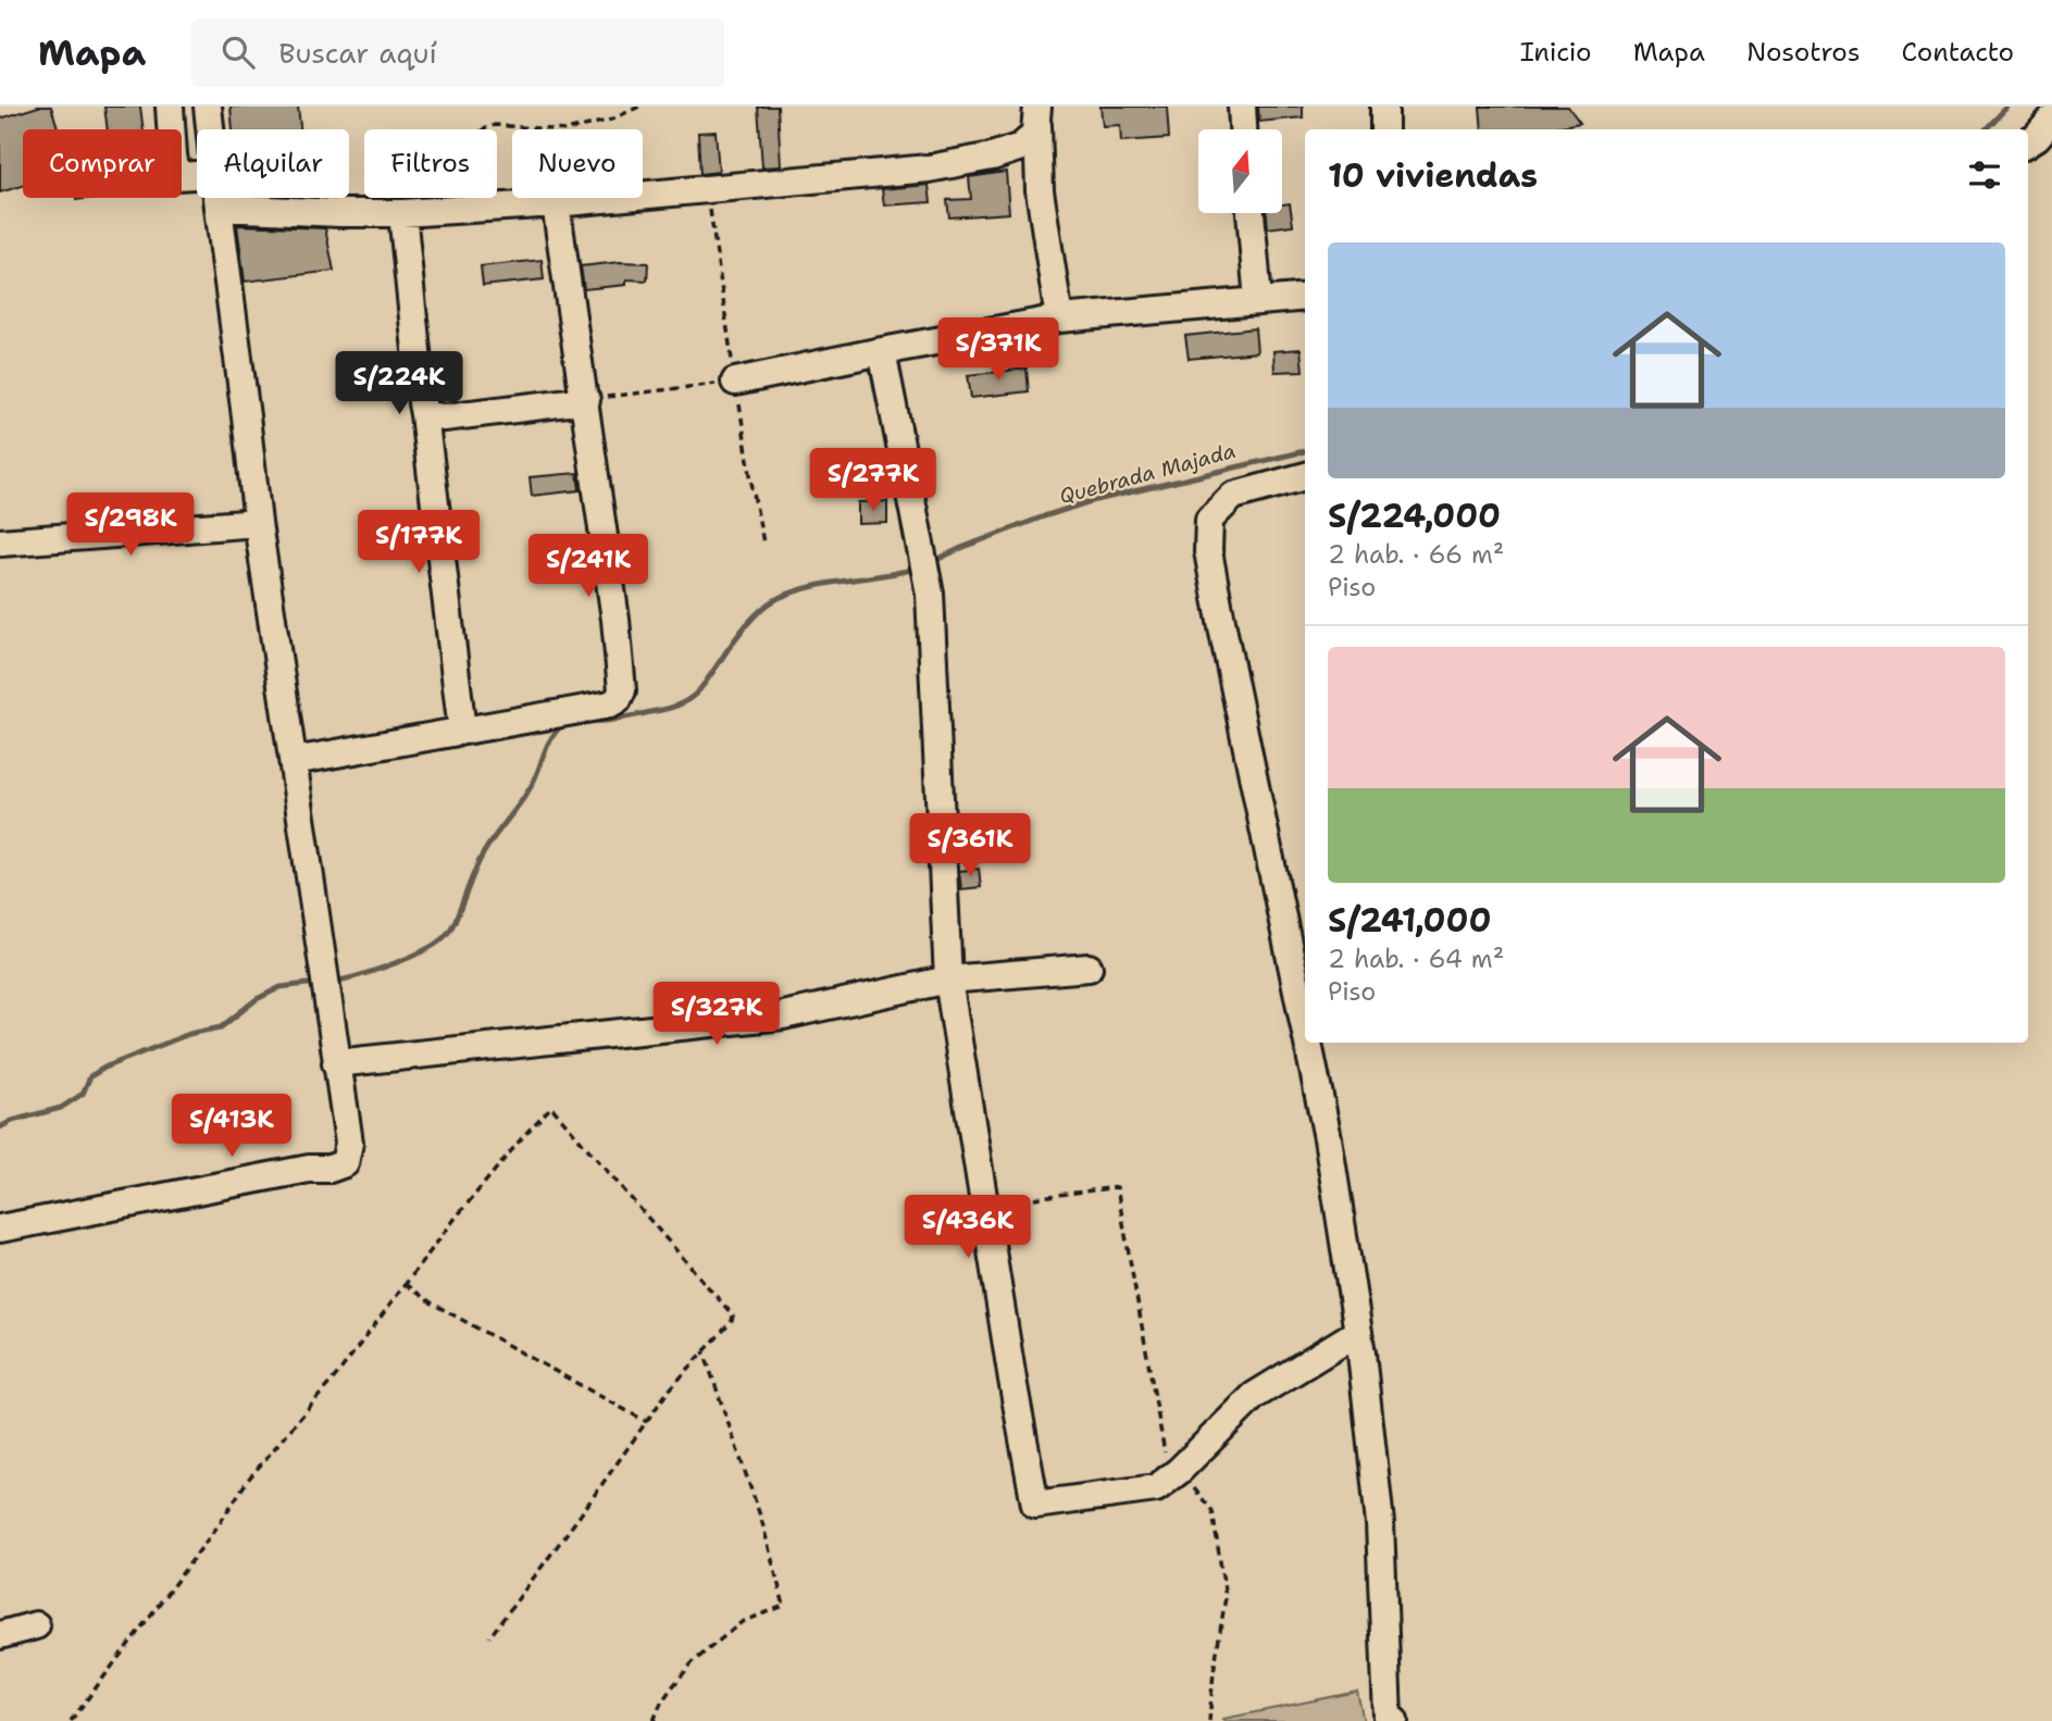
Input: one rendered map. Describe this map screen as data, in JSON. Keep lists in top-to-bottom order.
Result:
{
  "water": ["Quebrada Majada"],
  "north": "top",
  "page": {
    "header": "Mapa",
    "search": "Buscar aquí",
    "nav": [
      "Inicio",
      "Mapa",
      "Nosotros",
      "Contacto"
    ],
    "chip": [
      "Comprar",
      "Alquilar",
      "Filtros",
      "Nuevo"
    ],
    "heading": "10 viviendas",
    "list": [
      {
        "name": "S/224,000",
        "note": "2 hab. · 66 m² · Piso"
      },
      {
        "name": "S/241,000",
        "note": "2 hab. · 64 m² · Piso"
      }
    ],
    "price": [
      "S/371K",
      "S/224K",
      "S/277K",
      "S/298K",
      "S/177K",
      "S/241K",
      "S/361K",
      "S/327K",
      "S/413K",
      "S/436K"
    ]
  }
}
